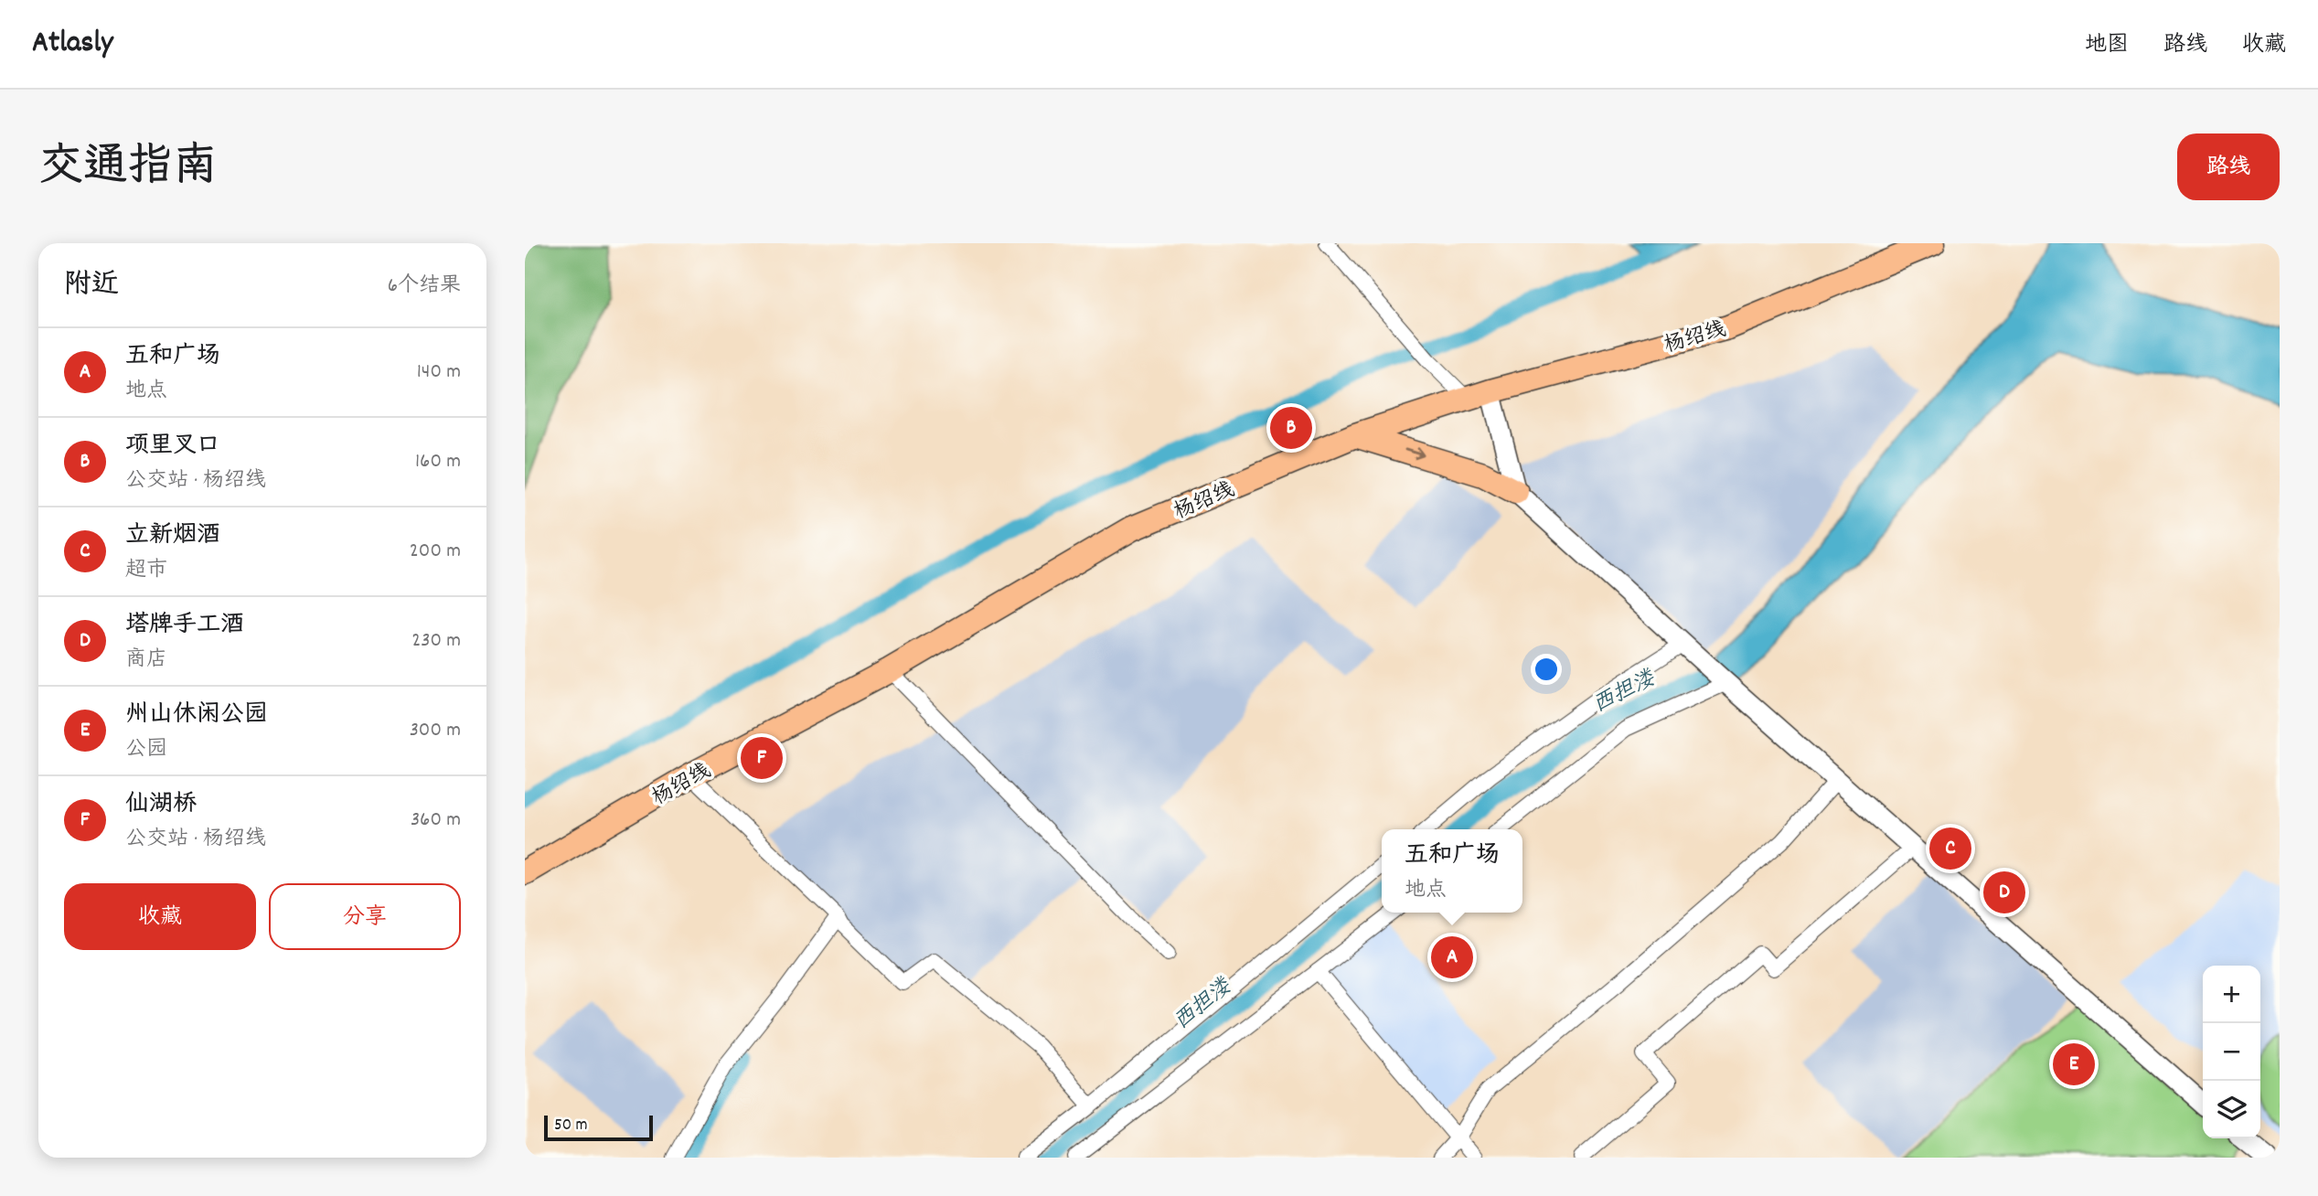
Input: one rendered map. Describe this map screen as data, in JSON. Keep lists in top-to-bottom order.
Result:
{
  "streets": {
    "main road": ["杨绍线"]
  },
  "water": ["西担溇"],
  "scale_bar": "50 m",
  "page": {
    "header": "Atlasly",
    "nav": ["地图", "路线", "收藏"],
    "title": "交通指南",
    "buttons": [
      "路线",
      ["收藏", "分享"]
    ],
    "heading": ["附近", "6个结果"],
    "list": [
      {
        "mark": "A",
        "name": "五和广场",
        "note": "地点",
        "value": "140 m"
      },
      {
        "mark": "B",
        "name": "项里叉口",
        "note": "公交站 · 杨绍线",
        "value": "160 m"
      },
      {
        "mark": "C",
        "name": "立新烟酒",
        "note": "超市",
        "value": "200 m"
      },
      {
        "mark": "D",
        "name": "塔牌手工酒",
        "note": "商店",
        "value": "230 m"
      },
      {
        "mark": "E",
        "name": "州山休闲公园",
        "note": "公园",
        "value": "300 m"
      },
      {
        "mark": "F",
        "name": "仙湖桥",
        "note": "公交站 · 杨绍线",
        "value": "360 m"
      }
    ],
    "pins": [
      "B",
      "F",
      "C",
      "D",
      "A",
      "E"
    ],
    "popup": ["五和广场", "地点"],
    "map_buttons": ["+", "−"],
    "scale": "50 m"
  }
}
